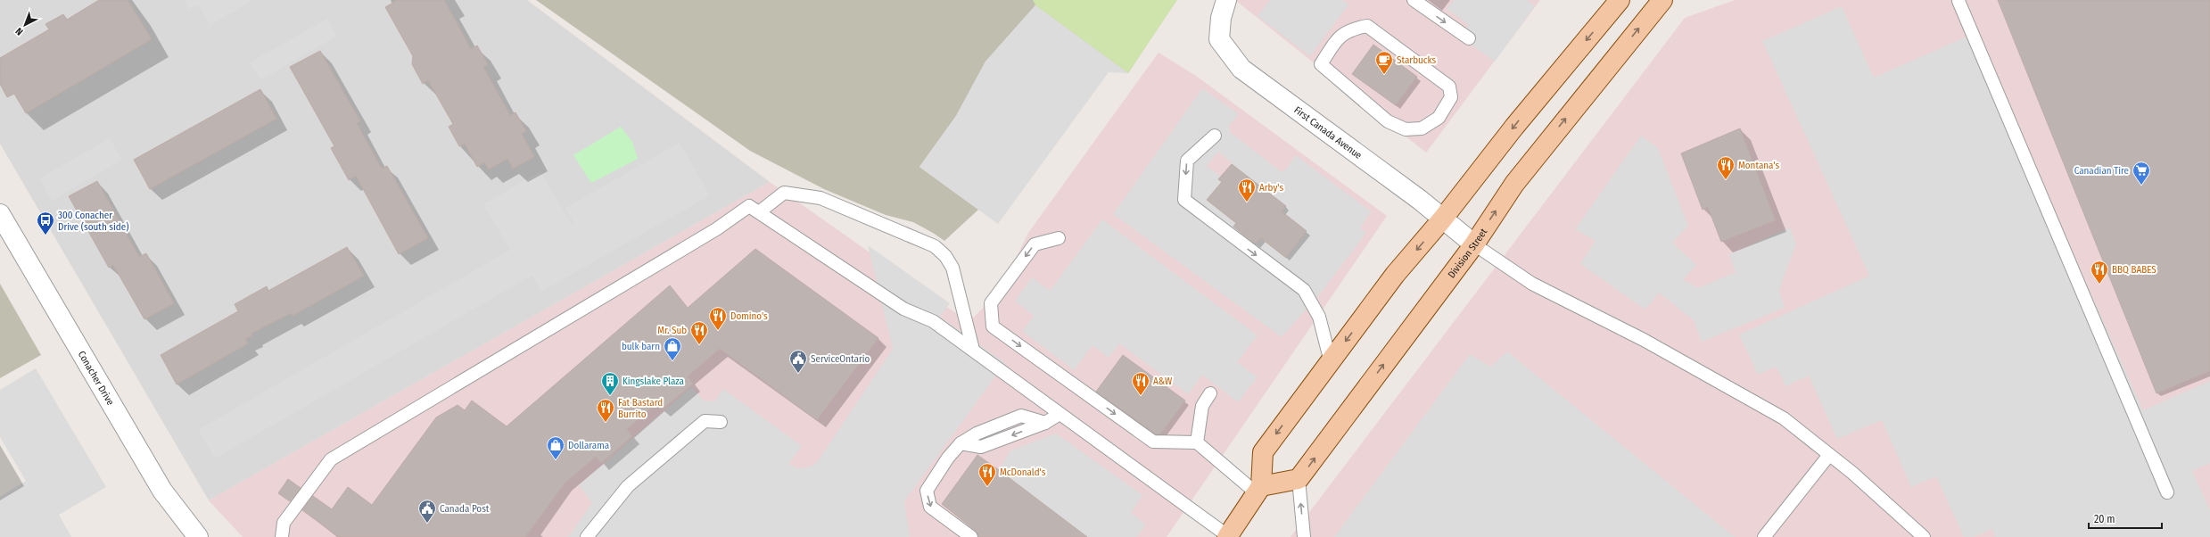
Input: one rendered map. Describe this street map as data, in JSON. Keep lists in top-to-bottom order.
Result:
{
  "streets": {
    "main road": ["Division Street"],
    "street": ["First Canada Avenue", "Conacher Drive"]
  },
  "crossings": [
    ["First Canada Avenue", "Division Street"]
  ],
  "places": {
    "cafe": ["Starbucks"],
    "restaurant": [
      "Montana's",
      "Arby's",
      "BBQ BABES",
      "Domino's",
      "Mr. Sub",
      "A&W",
      "Fat Bastard Burrito",
      "McDonald's"
    ],
    "supermarket": ["Canadian Tire"],
    "bus stop": ["300 Conacher Drive (south side)"],
    "shop": ["bulk barn", "Dollarama"],
    "public building": ["ServiceOntario", "Canada Post"],
    "building": ["Kingslake Plaza"]
  },
  "scale_bar": "20 m",
  "north": "bottom left"
}
